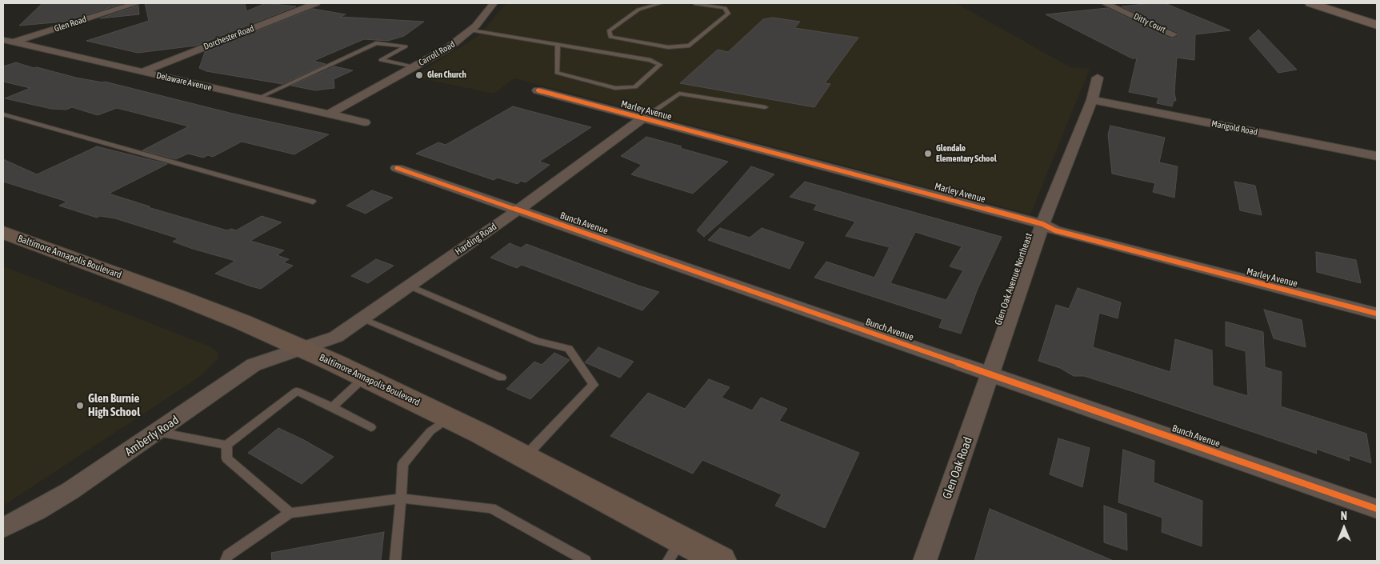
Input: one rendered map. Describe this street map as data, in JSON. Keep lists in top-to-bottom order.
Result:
{
  "streets": {
    "main road": ["Baltimore Annapolis Boulevard"],
    "street": [
      "Ditty Court",
      "Glen Road",
      "Dorchester Road",
      "Carroll Road",
      "Delaware Avenue",
      "Marley Avenue",
      "Marigold Road",
      "Bunch Avenue",
      "Harding Road",
      "Glen Oak Avenue Northeast",
      "Amberly Road",
      "Glen Oak Road"
    ]
  },
  "crossings": [
    ["Glen Road", "Delaware Avenue"],
    ["Dorchester Road", "Delaware Avenue"],
    ["Carroll Road", "Delaware Avenue"],
    ["Marley Avenue", "Harding Road"],
    ["Marley Avenue", "Glen Oak Avenue Northeast"],
    ["Marigold Road", "Glen Oak Avenue Northeast"],
    ["Bunch Avenue", "Harding Road"],
    ["Bunch Avenue", "Glen Oak Avenue Northeast"],
    ["Bunch Avenue", "Glen Oak Road"],
    ["Harding Road", "Baltimore Annapolis Boulevard"],
    ["Harding Road", "Amberly Road"],
    ["Baltimore Annapolis Boulevard", "Amberly Road"],
    ["Glen Oak Avenue Northeast", "Glen Oak Road"]
  ],
  "places": ["Glen Church", "Glendale Elementary School", "Glen Burnie High School"],
  "north": "top"
}
